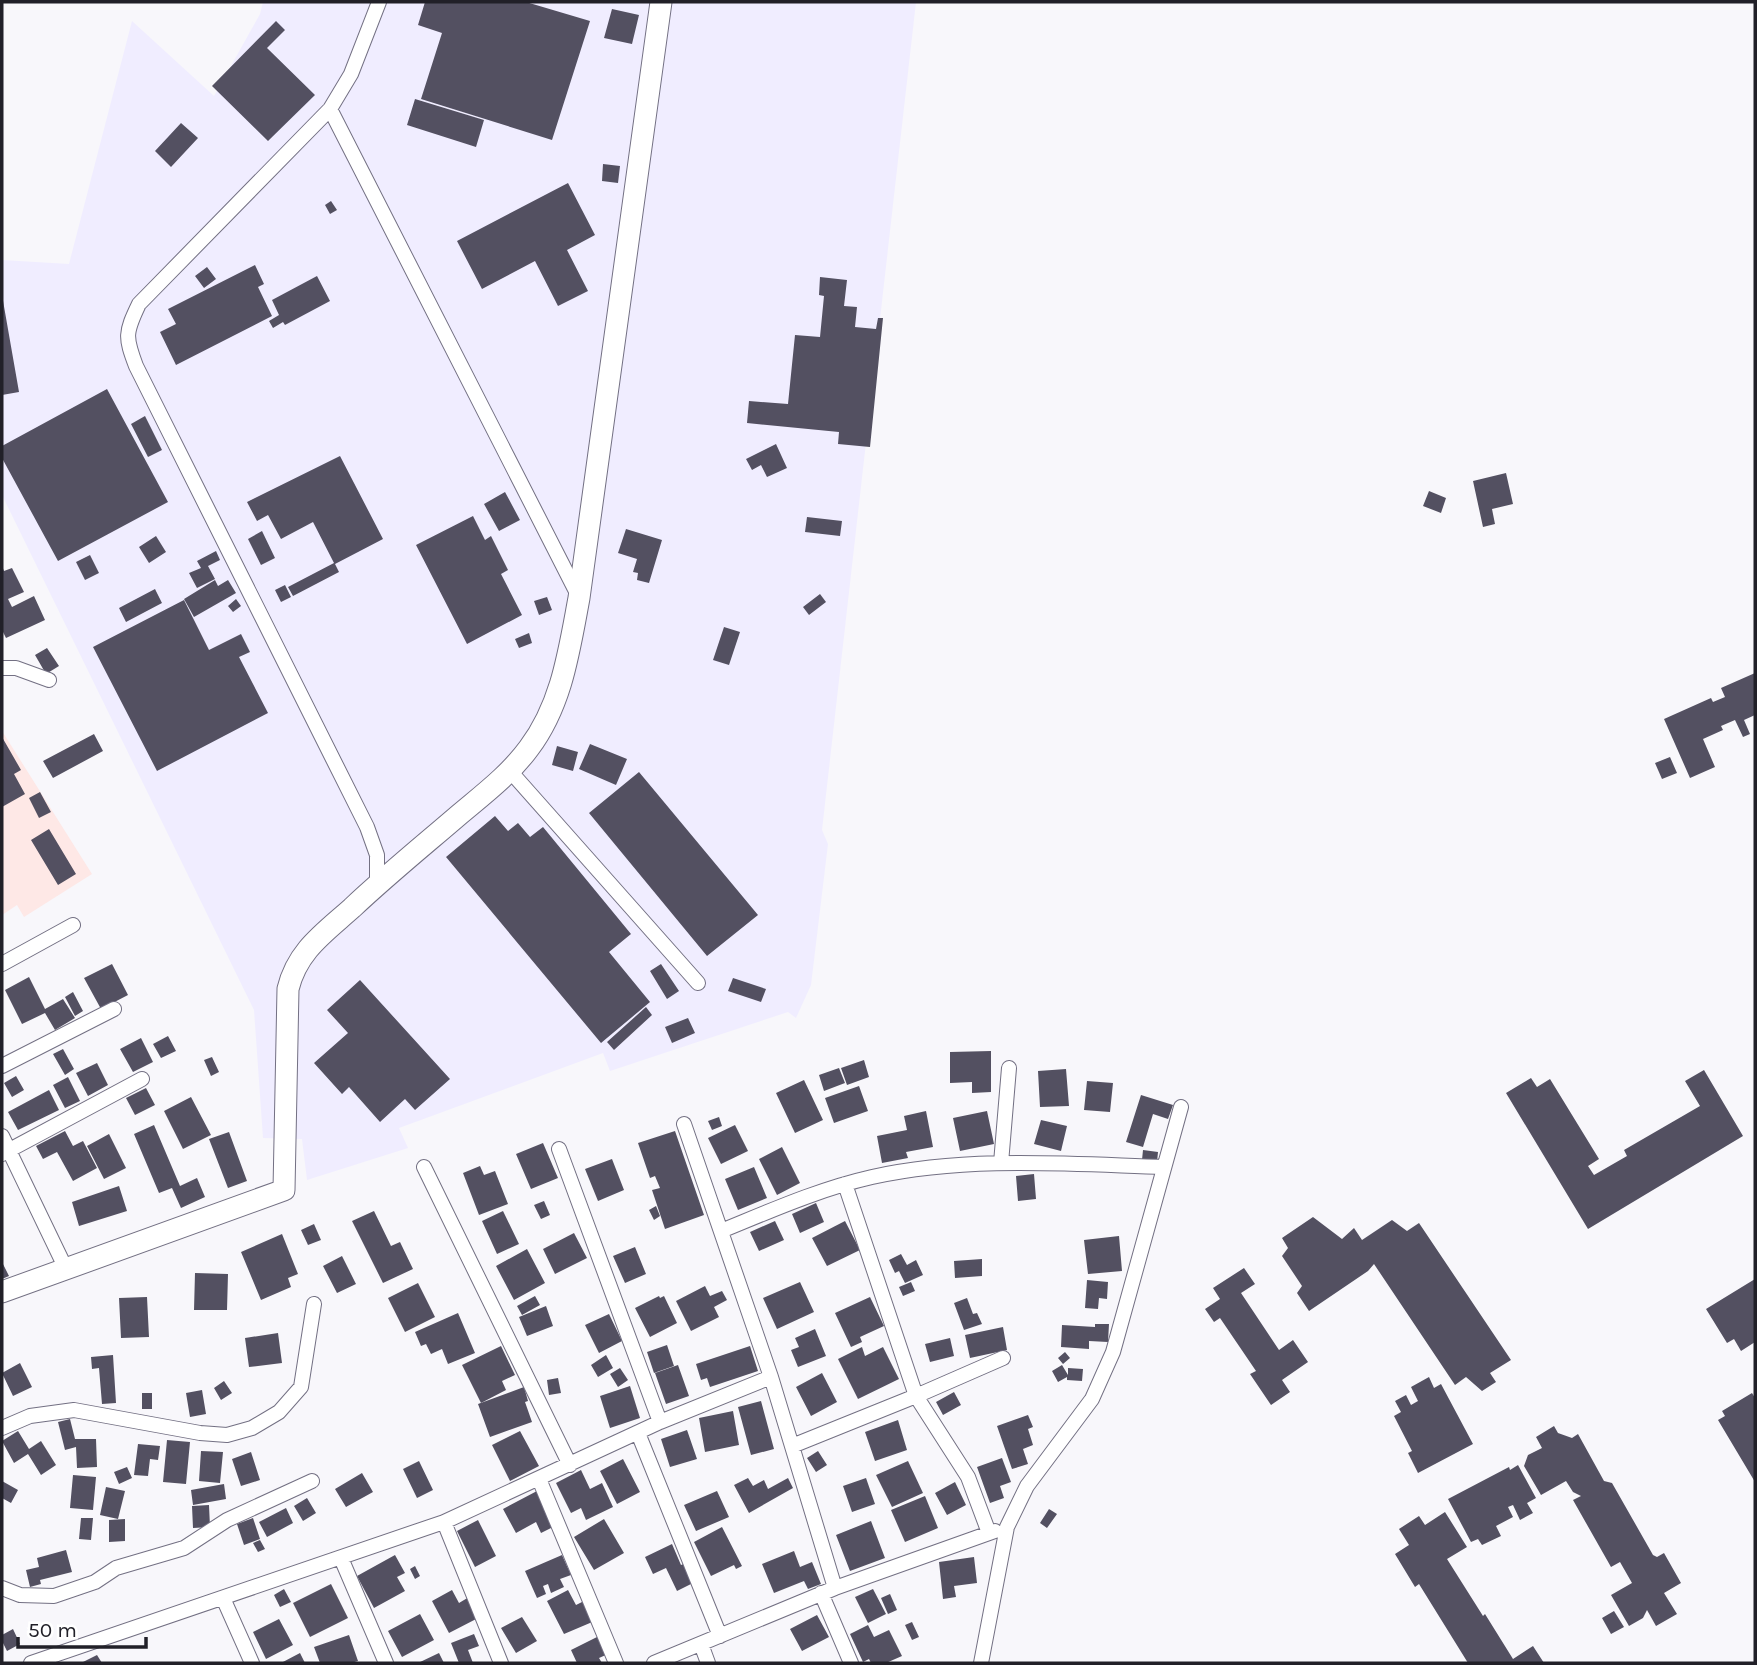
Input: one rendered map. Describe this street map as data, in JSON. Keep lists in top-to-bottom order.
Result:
{
  "scale_bar": "50 m"
}
